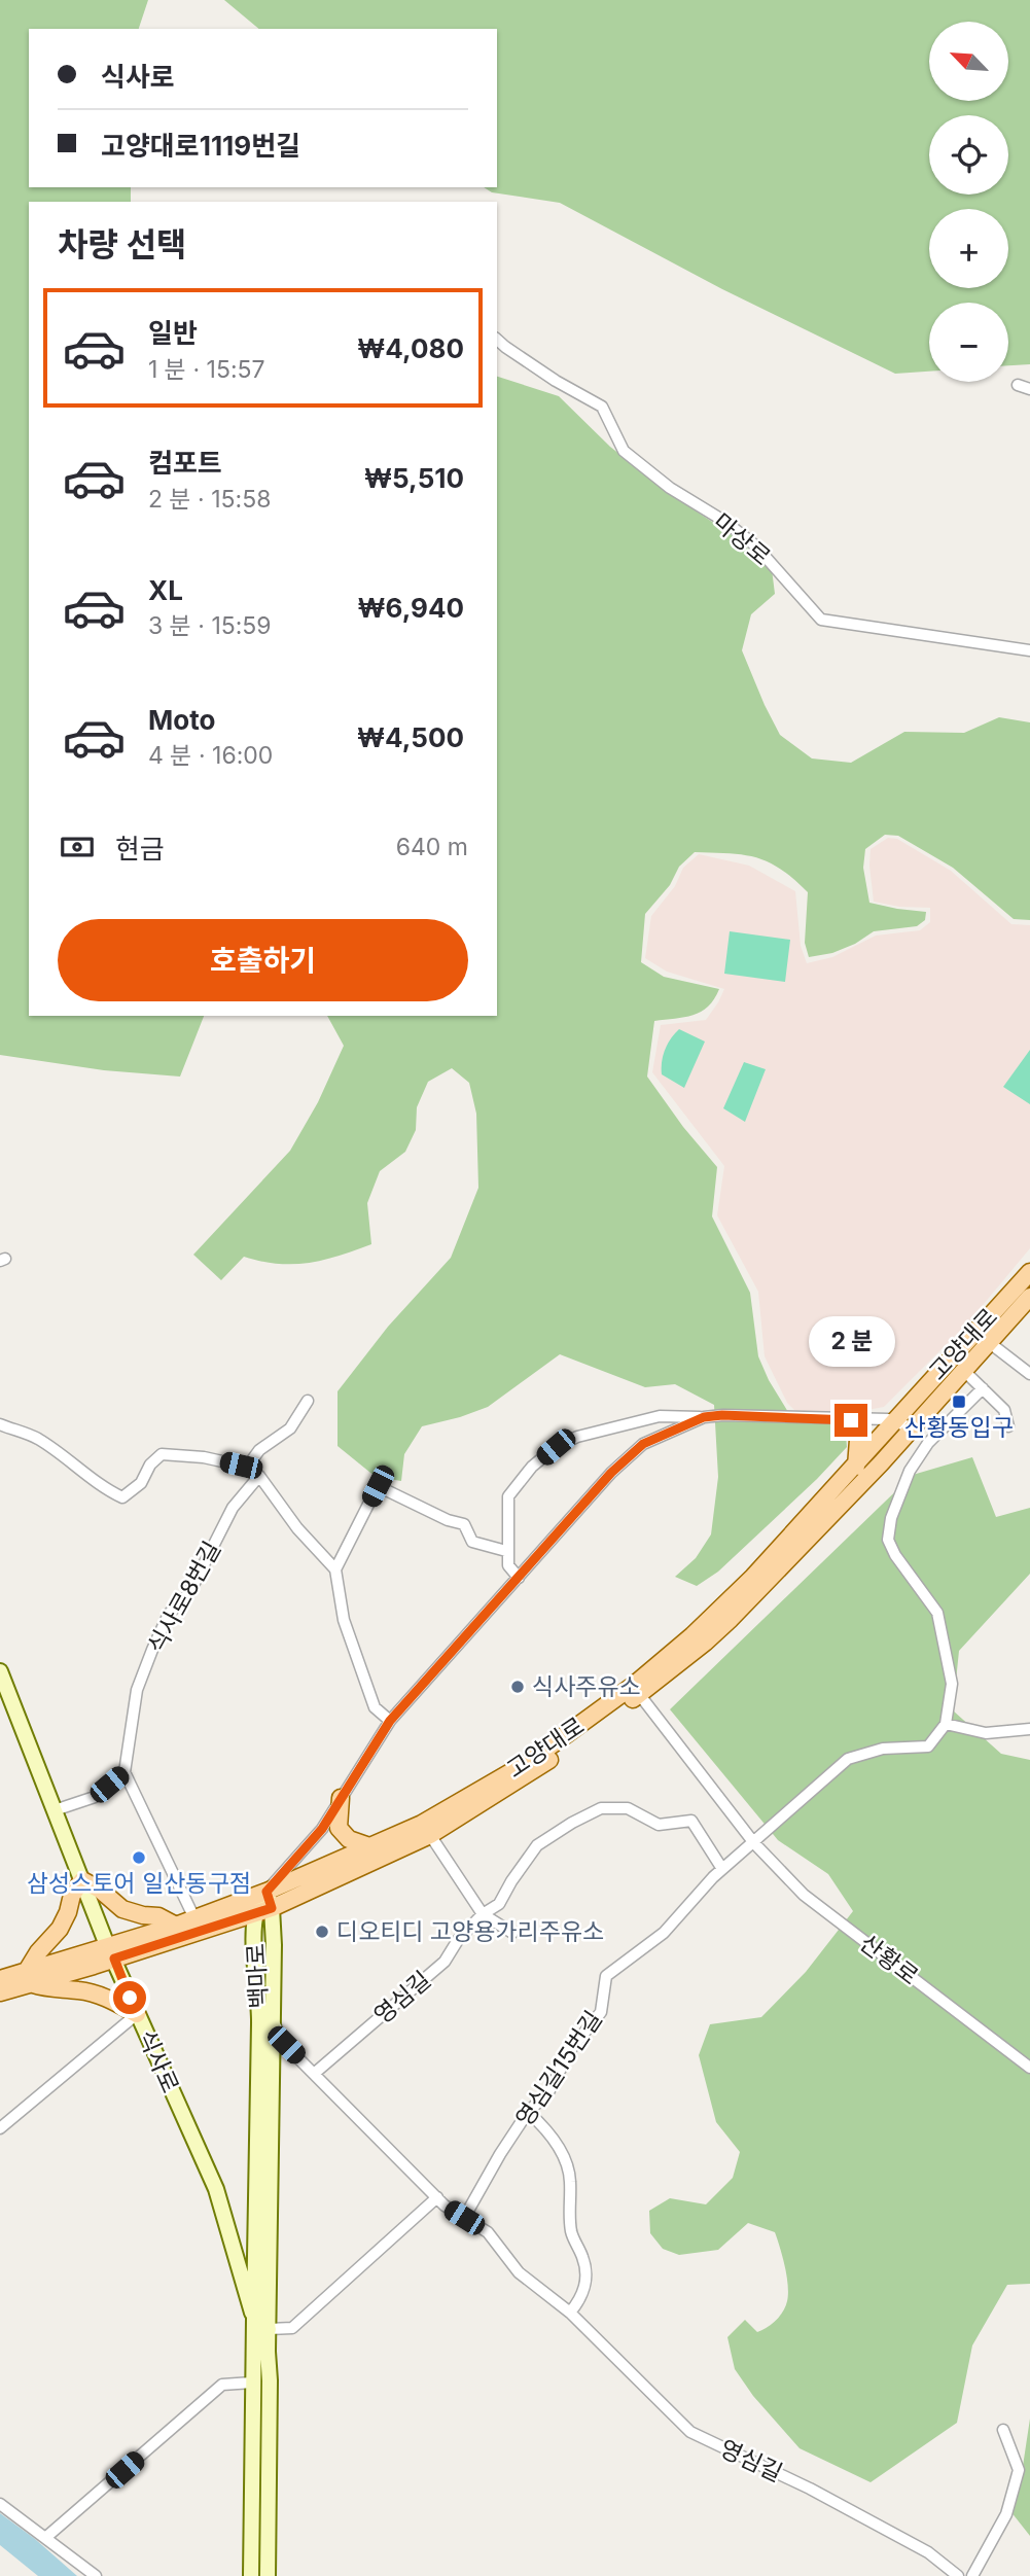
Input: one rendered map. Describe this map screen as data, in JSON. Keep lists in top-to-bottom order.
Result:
{
  "streets": {
    "main road": ["고양대로", "백마로", "식사로"],
    "street": [
      "마상로",
      "식사로8번길",
      "산황로",
      "영심길",
      "영심길15번길"
    ]
  },
  "crossings": [
    ["고양대로", "산황로"],
    ["고양대로", "백마로"],
    ["고양대로", "식사로"],
    ["산황로", "영심길15번길"],
    ["백마로", "영심길"],
    ["백마로", "식사로"],
    ["영심길", "영심길15번길"]
  ],
  "places": {
    "transit": ["산황동입구"],
    "other": ["식사주유소", "삼성스토어 일산동구점", "디오티디 고양용가리주유소"]
  },
  "north": "top left",
  "page": {
    "map_buttons": ["+", "−"],
    "banner": ["식사로", "고양대로1119번길"],
    "heading": "차량 선택",
    "list": [
      {
        "name": "일반",
        "note": "1 분 · 15:57",
        "value": "₩4,080"
      },
      {
        "name": "컴포트",
        "note": "2 분 · 15:58",
        "value": "₩5,510"
      },
      {
        "name": "XL",
        "note": "3 분 · 15:59",
        "value": "₩6,940"
      },
      {
        "name": "Moto",
        "note": "4 분 · 16:00",
        "value": "₩4,500"
      }
    ],
    "pay": ["현금", "640 m"],
    "buttons": "호출하기",
    "bubble": "2 분"
  }
}
